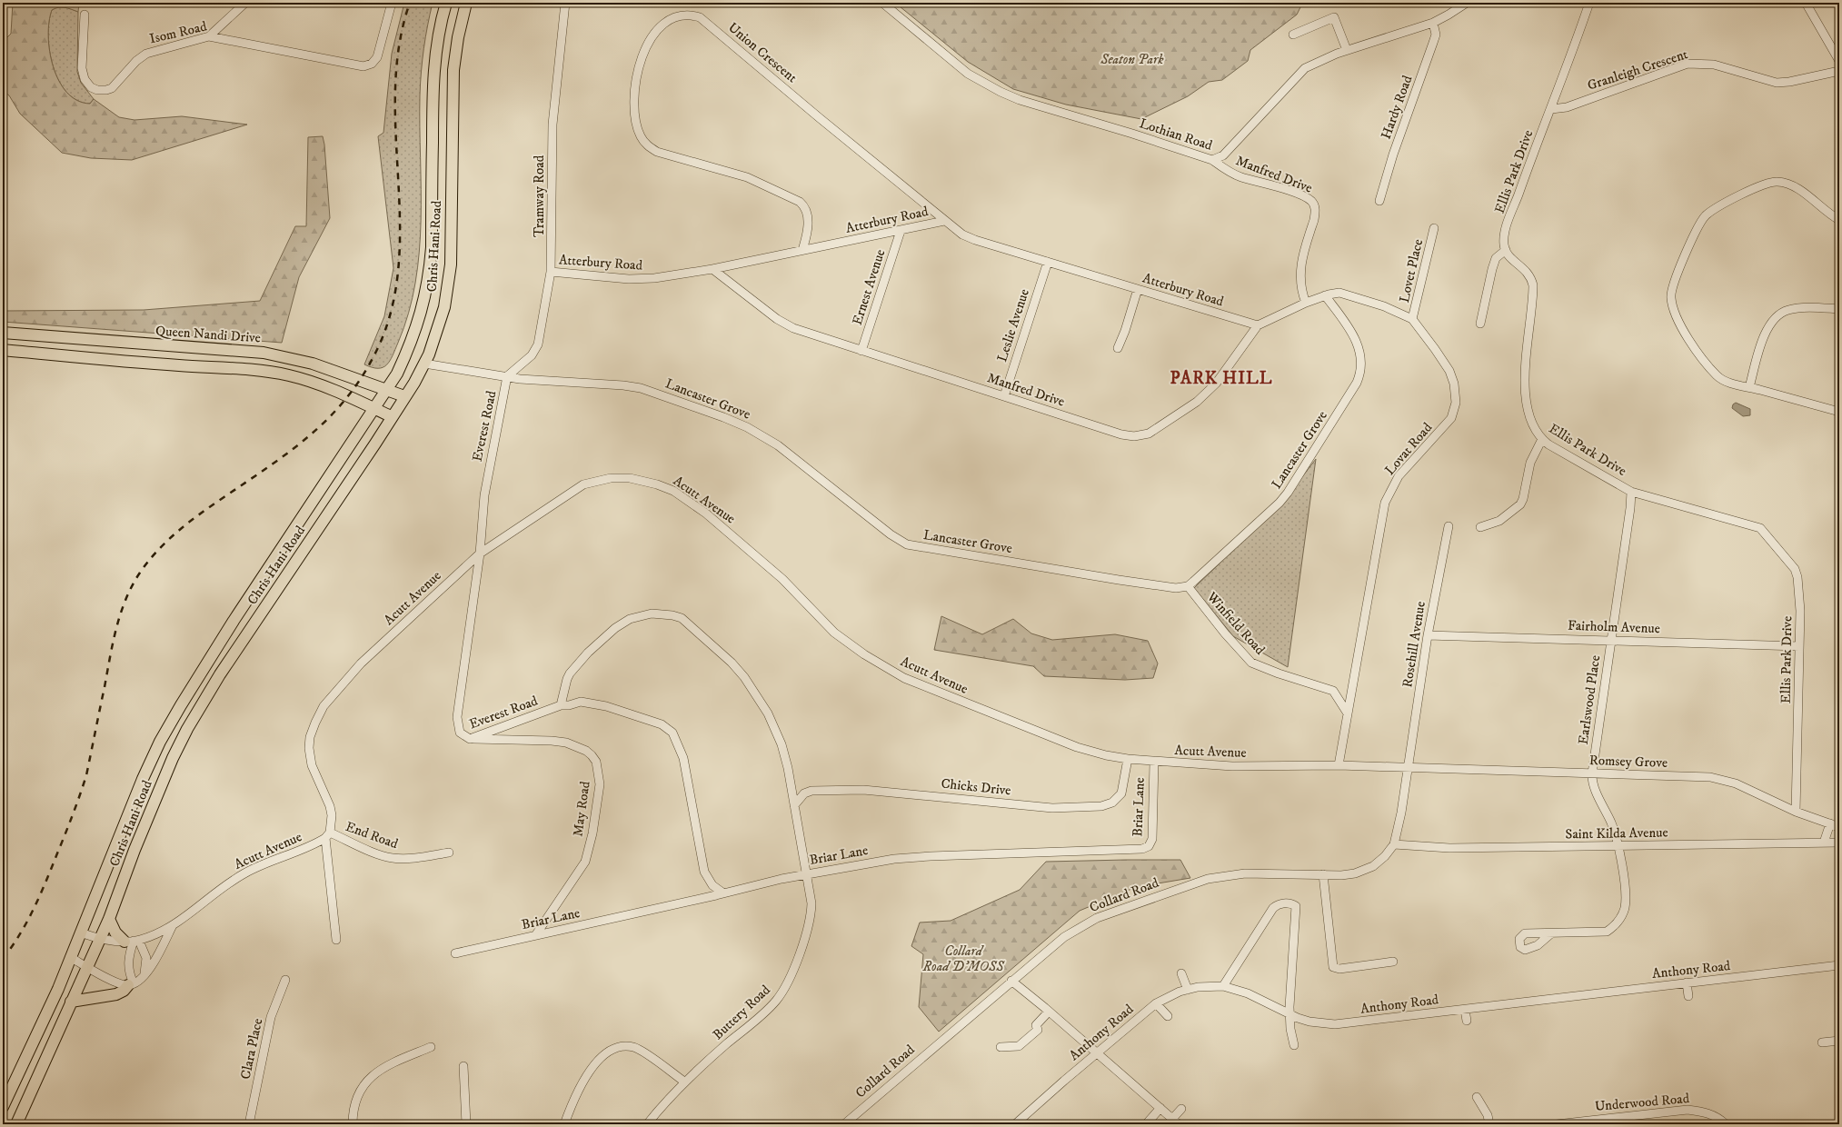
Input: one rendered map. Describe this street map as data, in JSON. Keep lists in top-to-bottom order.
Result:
{
  "streets": {
    "main road": ["Chris Hani Road", "Queen Nandi Drive"],
    "street": [
      "Isom Road",
      "Union Crescent",
      "Granleigh Crescent",
      "Hardy Road",
      "Lothian Road",
      "Ellis Park Drive",
      "Manfred Drive",
      "Tramway Road",
      "Atterbury Road",
      "Lovet Place",
      "Ernest Avenue",
      "Leslie Avenue",
      "Lancaster Grove",
      "Everest Road",
      "Lovat Road",
      "Acutt Avenue",
      "Winfield Road",
      "Fairholm Avenue",
      "Rosehill Avenue",
      "Earlswood Place",
      "Romsey Grove",
      "Chicks Drive",
      "Briar Lane",
      "May Road",
      "Saint Kilda Avenue",
      "End Road",
      "Collard Road",
      "Anthony Road",
      "Buttery Road",
      "Clara Place",
      "Underwood Road"
    ]
  },
  "crossings": [
    ["Union Crescent", "Atterbury Road"],
    ["Granleigh Crescent", "Ellis Park Drive"],
    ["Hardy Road", "Lothian Road"],
    ["Lothian Road", "Manfred Drive"],
    ["Ellis Park Drive", "Fairholm Avenue"],
    ["Ellis Park Drive", "Earlswood Place"],
    ["Ellis Park Drive", "Romsey Grove"],
    ["Manfred Drive", "Atterbury Road"],
    ["Manfred Drive", "Ernest Avenue"],
    ["Manfred Drive", "Leslie Avenue"],
    ["Tramway Road", "Atterbury Road"],
    ["Tramway Road", "Lancaster Grove"],
    ["Tramway Road", "Everest Road"],
    ["Atterbury Road", "Ernest Avenue"],
    ["Atterbury Road", "Leslie Avenue"],
    ["Chris Hani Road", "Queen Nandi Drive"],
    ["Chris Hani Road", "Lancaster Grove"],
    ["Chris Hani Road", "Acutt Avenue"],
    ["Lovet Place", "Lovat Road"],
    ["Lancaster Grove", "Everest Road"],
    ["Lancaster Grove", "Lovat Road"],
    ["Lancaster Grove", "Winfield Road"],
    ["Everest Road", "Acutt Avenue"],
    ["Everest Road", "Briar Lane"],
    ["Everest Road", "May Road"],
    ["Everest Road", "Buttery Road"],
    ["Lovat Road", "Acutt Avenue"],
    ["Lovat Road", "Winfield Road"],
    ["Acutt Avenue", "Rosehill Avenue"],
    ["Acutt Avenue", "Romsey Grove"],
    ["Acutt Avenue", "Chicks Drive"],
    ["Acutt Avenue", "Briar Lane"],
    ["Acutt Avenue", "End Road"],
    ["Acutt Avenue", "Collard Road"],
    ["Fairholm Avenue", "Rosehill Avenue"],
    ["Fairholm Avenue", "Earlswood Place"],
    ["Rosehill Avenue", "Romsey Grove"],
    ["Rosehill Avenue", "Collard Road"],
    ["Earlswood Place", "Romsey Grove"],
    ["Earlswood Place", "Saint Kilda Avenue"],
    ["Romsey Grove", "Collard Road"],
    ["Chicks Drive", "Buttery Road"],
    ["Briar Lane", "May Road"],
    ["Briar Lane", "Buttery Road"],
    ["Saint Kilda Avenue", "Collard Road"]
  ],
  "districts": ["PARK HILL"],
  "parks": ["Seaton Park", "Collard Road D'MOSS"]
}
